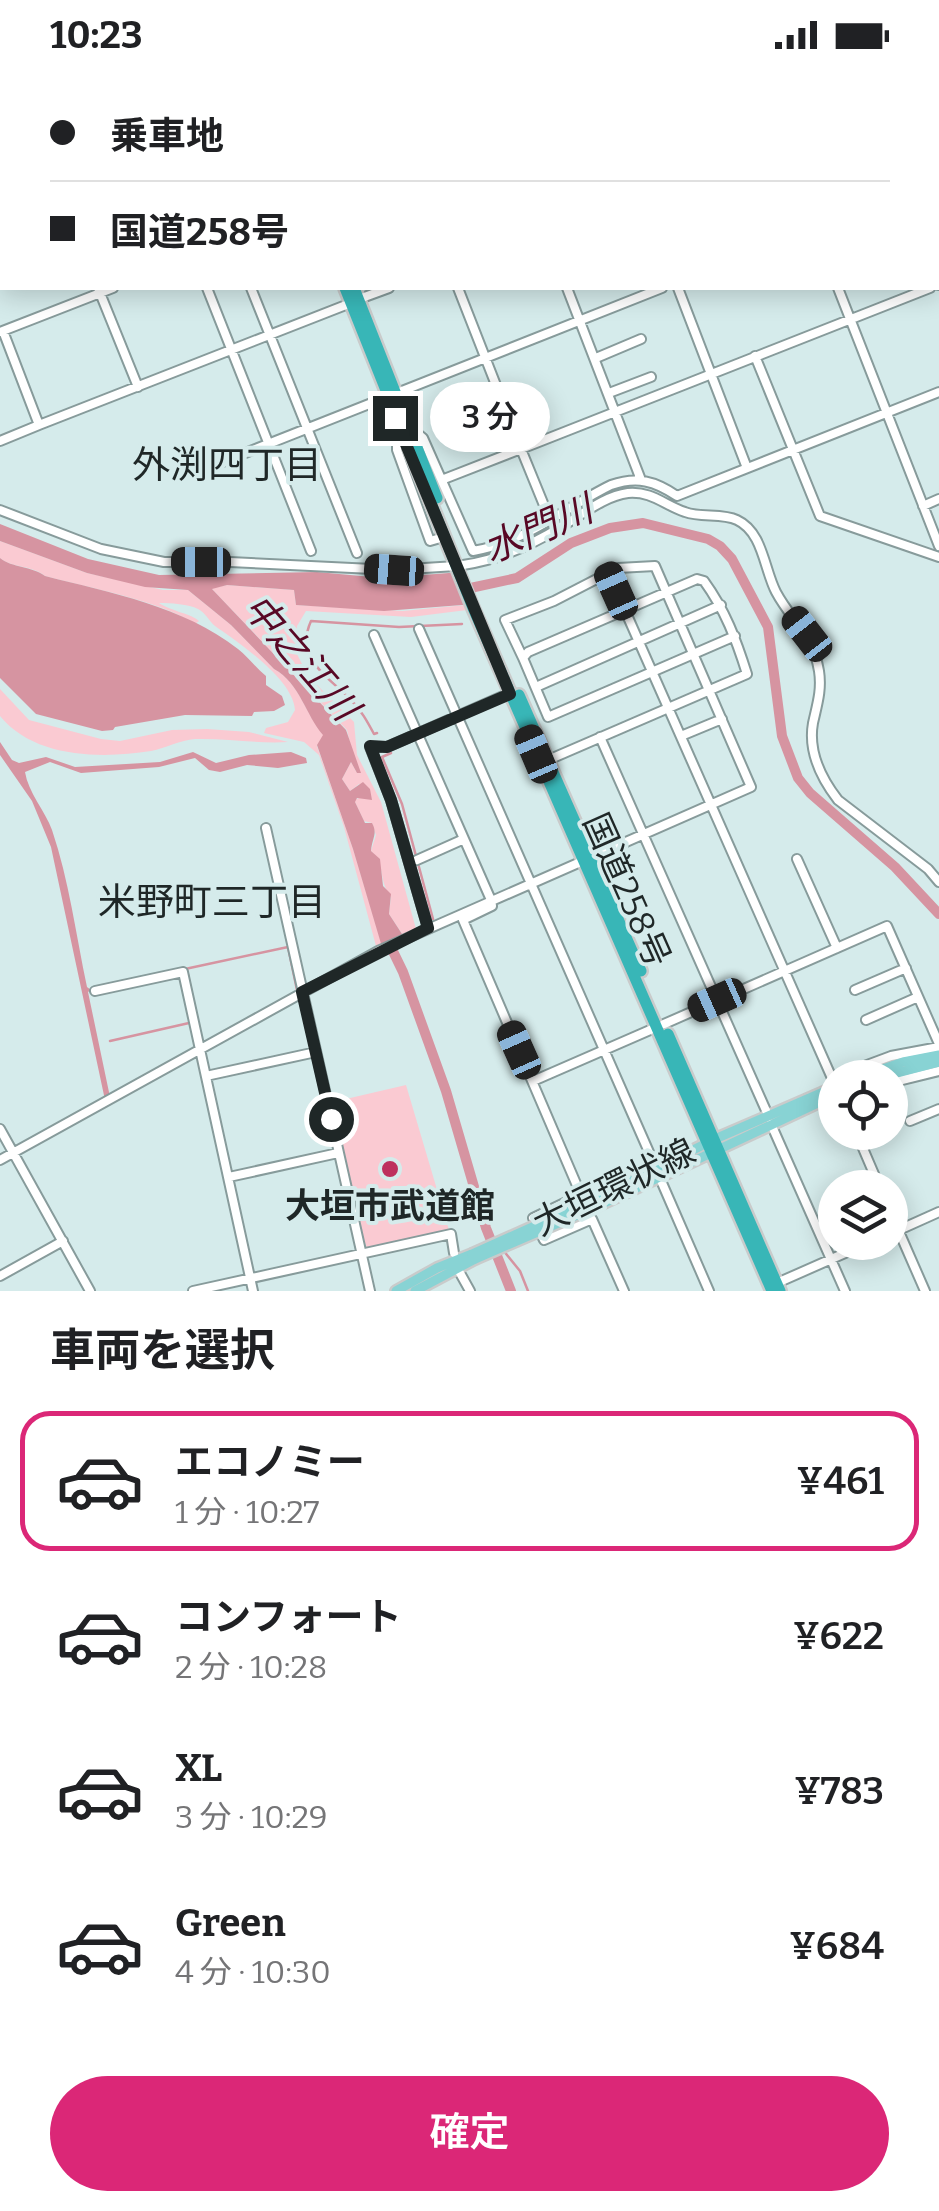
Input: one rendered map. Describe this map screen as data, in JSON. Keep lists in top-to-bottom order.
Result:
{
  "streets": {
    "highway": ["国道258号"],
    "main road": ["大垣環状線"]
  },
  "crossings": [
    ["国道258号", "大垣環状線"]
  ],
  "districts": ["外渕四丁目", "米野町三丁目"],
  "water": ["水門川", "中之江川"],
  "places": ["大垣市武道館"],
  "page": {
    "status": "10:23",
    "banner": ["乗車地", "国道258号"],
    "bubble": "3 分",
    "heading": "車両を選択",
    "list": [
      {
        "name": "エコノミー",
        "note": "1 分 · 10:27",
        "value": "¥461"
      },
      {
        "name": "コンフォート",
        "note": "2 分 · 10:28",
        "value": "¥622"
      },
      {
        "name": "XL",
        "note": "3 分 · 10:29",
        "value": "¥783"
      },
      {
        "name": "Green",
        "note": "4 分 · 10:30",
        "value": "¥684"
      }
    ],
    "buttons": "確定"
  }
}
